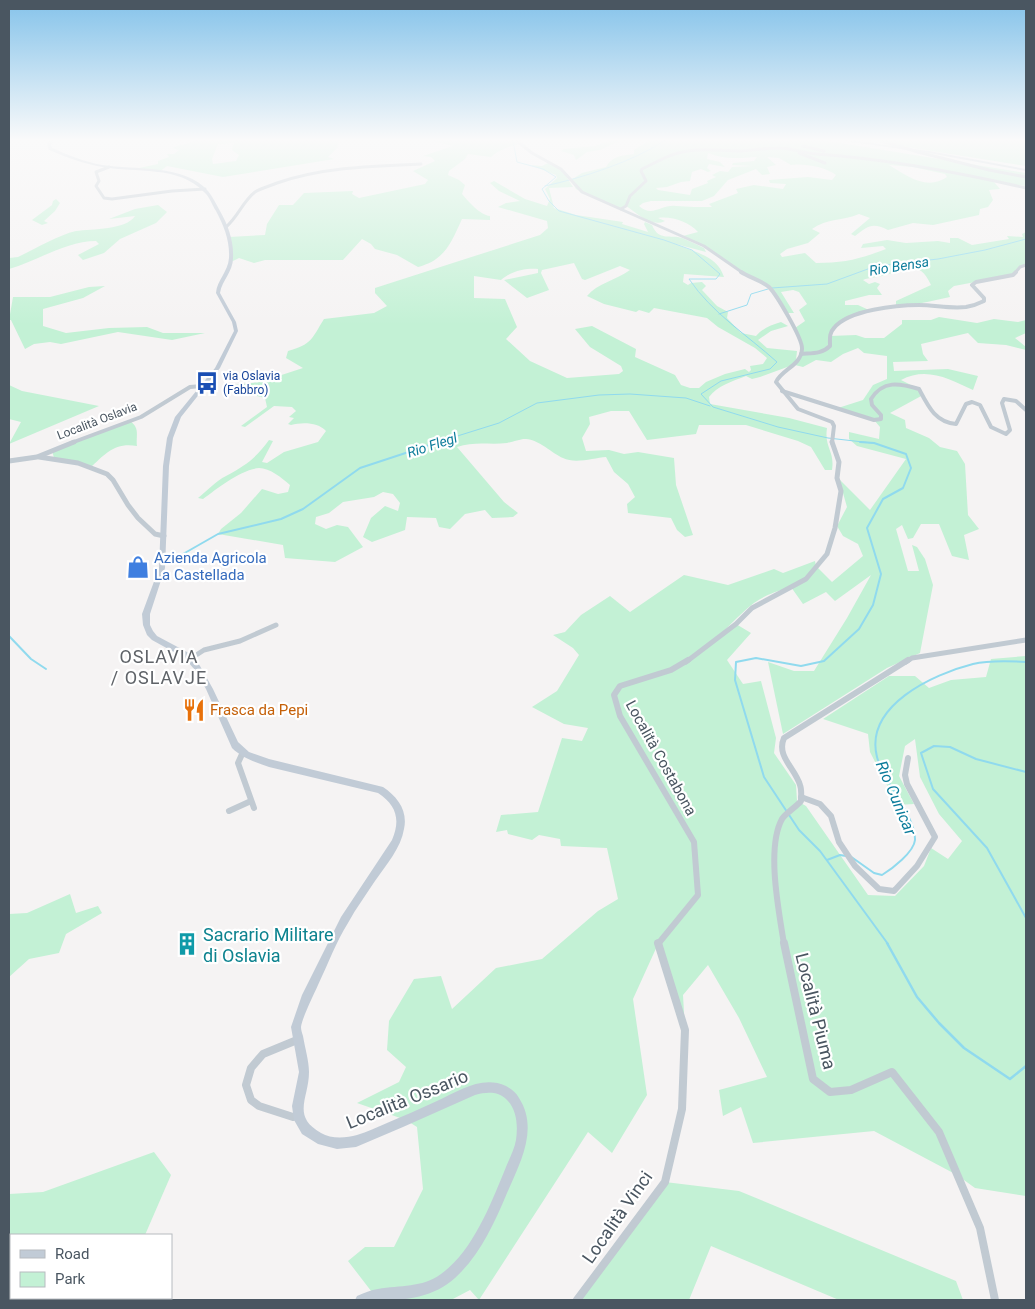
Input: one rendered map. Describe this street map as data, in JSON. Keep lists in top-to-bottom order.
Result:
{
  "streets": {
    "street": [
      "Località Oslavia",
      "Località Costabona",
      "Località Piuma",
      "Località Ossario",
      "Località Vinci"
    ]
  },
  "crossings": [
    ["Località Costabona", "Località Vinci"]
  ],
  "districts": ["OSLAVIA / OSLAVJE"],
  "water": ["Rio Bensa", "Rio Flegl", "Rio Cunicar"],
  "places": {
    "bus stop": ["via Oslavia (Fabbro)"],
    "shop": ["Azienda Agricola La Castellada"],
    "restaurant": ["Frasca da Pepi"],
    "building": ["Sacrario Militare di Oslavia"]
  },
  "legend": ["Road", "Park"]
}
